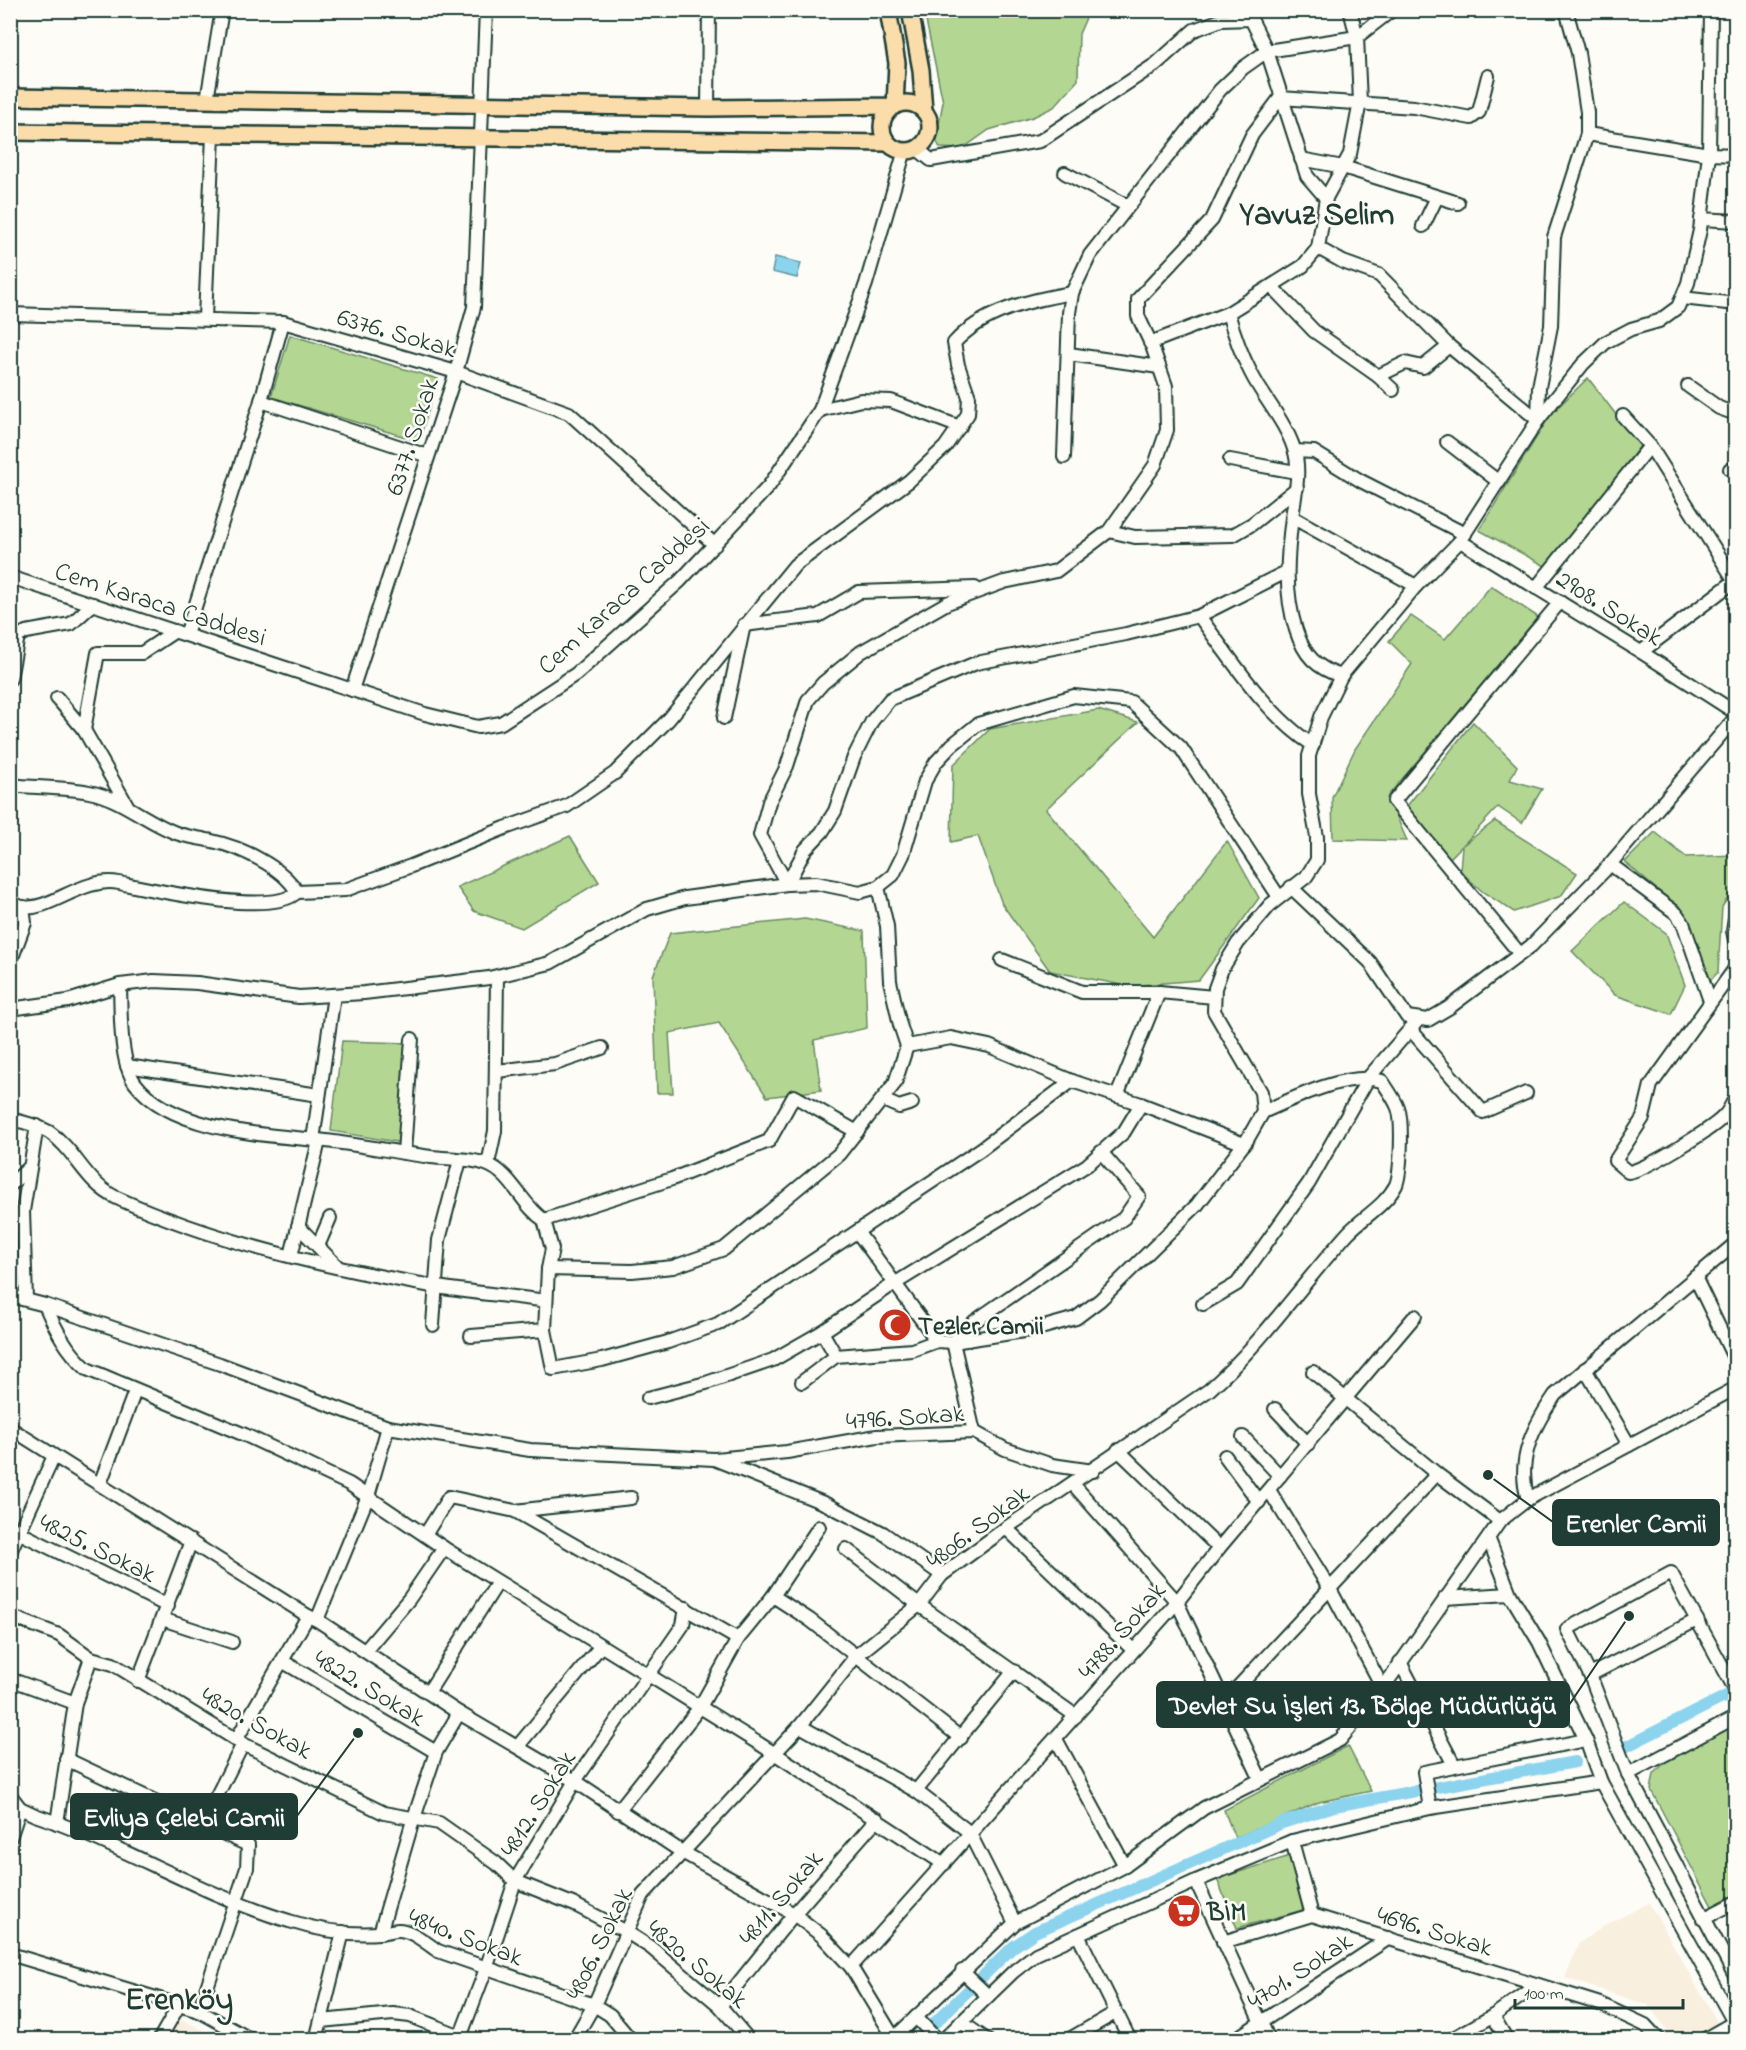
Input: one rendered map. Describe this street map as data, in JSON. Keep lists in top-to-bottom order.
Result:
{
  "streets": {
    "street": [
      "6376. Sokak",
      "6377. Sokak",
      "Cem Karaca Caddesi",
      "2908. Sokak",
      "4796. Sokak",
      "4806. Sokak",
      "4825. Sokak",
      "4788. Sokak",
      "4822. Sokak",
      "4820. Sokak",
      "4812. Sokak",
      "4811. Sokak",
      "4696. Sokak",
      "4840. Sokak",
      "4701. Sokak"
    ]
  },
  "crossings": [
    ["6376. Sokak", "6377. Sokak"],
    ["6376. Sokak", "Cem Karaca Caddesi"],
    ["6377. Sokak", "Cem Karaca Caddesi"],
    ["4796. Sokak", "4806. Sokak"],
    ["4806. Sokak", "4820. Sokak"],
    ["4806. Sokak", "4840. Sokak"],
    ["4820. Sokak", "4812. Sokak"],
    ["4820. Sokak", "4811. Sokak"],
    ["4812. Sokak", "4840. Sokak"],
    ["4696. Sokak", "4701. Sokak"]
  ],
  "districts": ["Yavuz Selim", "Erenköy"],
  "places": {
    "mosque": ["Tezler Camii"],
    "other": ["Erenler Camii", "Devlet Su İşleri 13. Bölge Müdürlüğü", "Evliya Çelebi Camii"],
    "supermarket": ["BİM"]
  },
  "scale_bar": "100 m"
}
